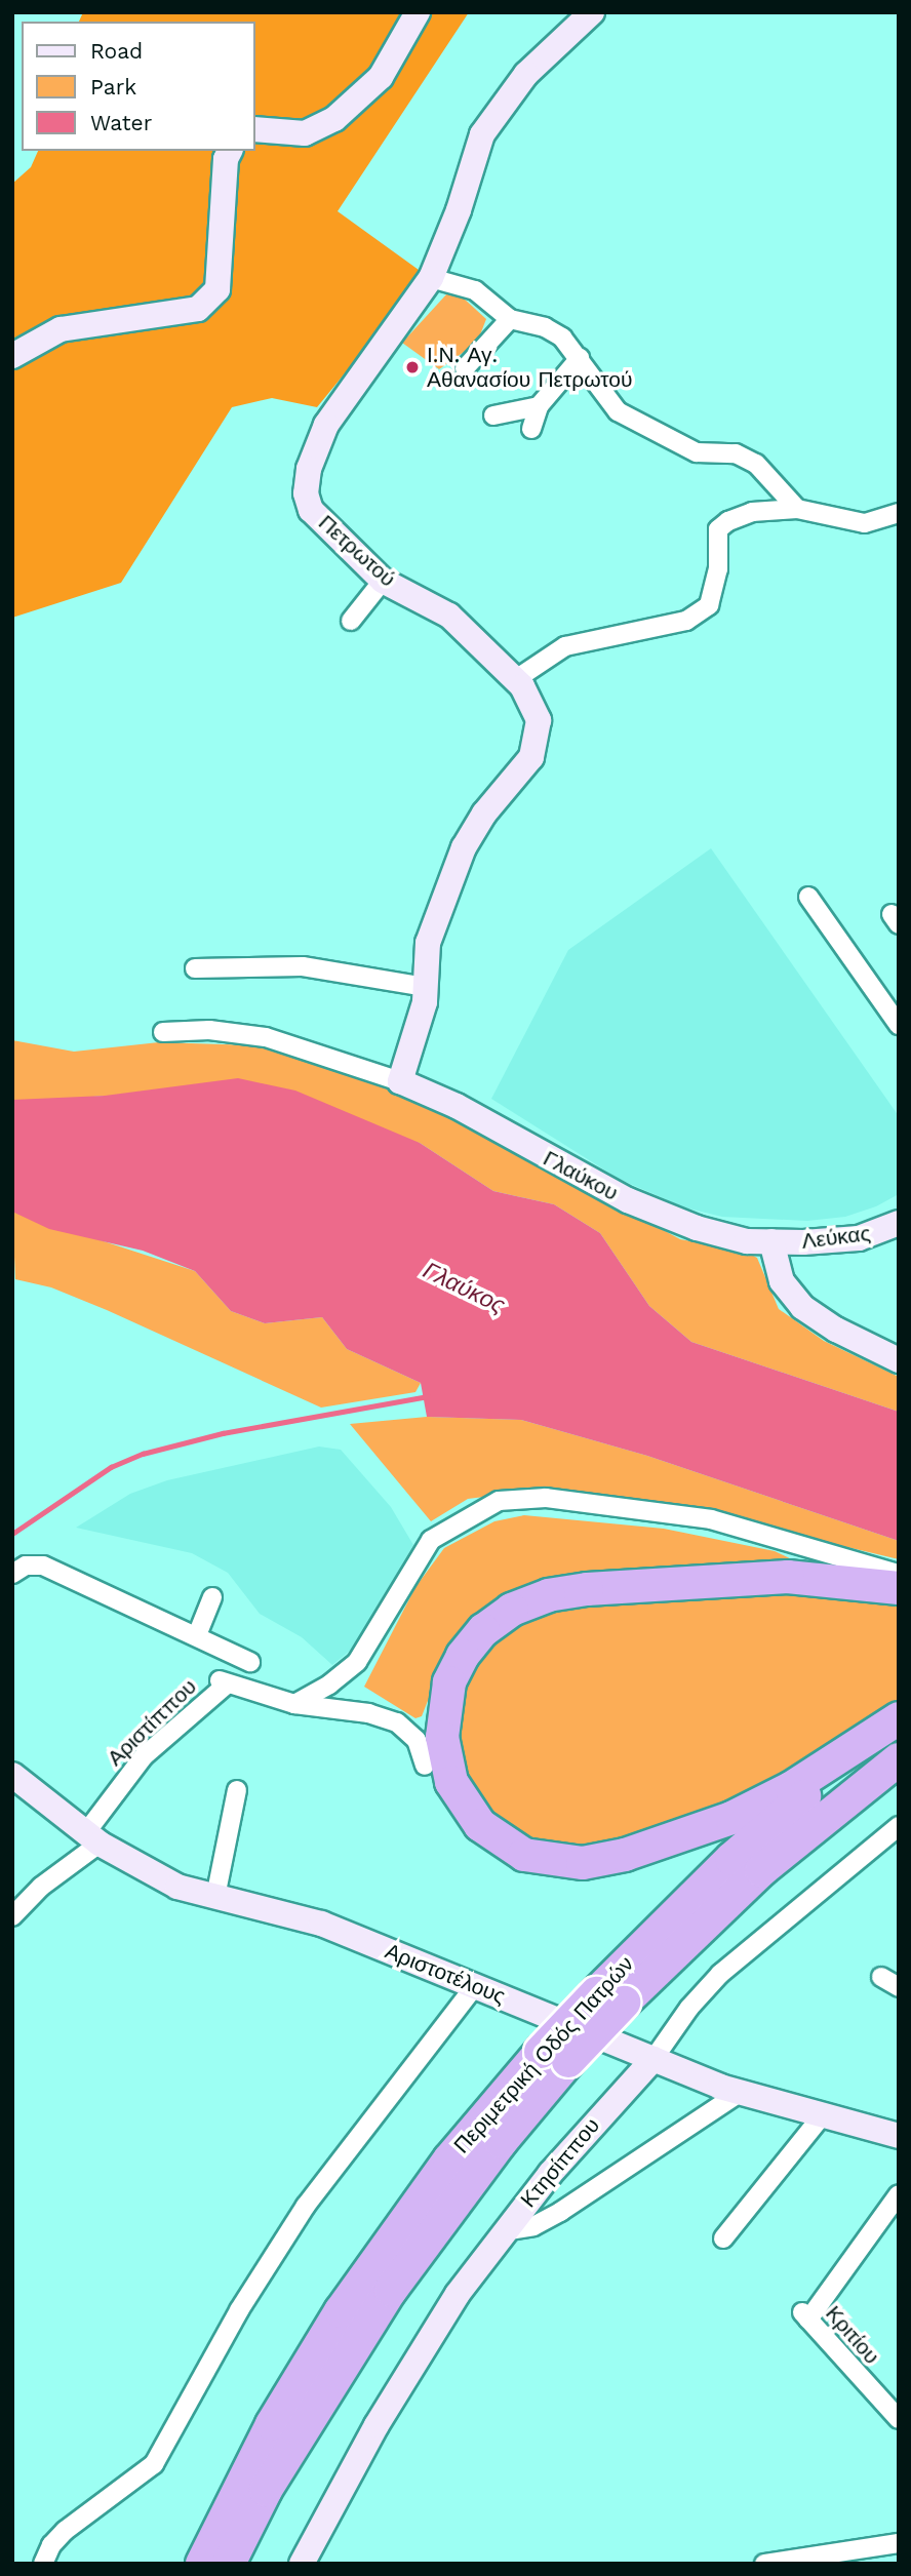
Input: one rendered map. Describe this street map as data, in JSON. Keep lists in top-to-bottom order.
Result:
{
  "streets": {
    "highway": ["Περιμετρική Οδός Πατρών"],
    "street": [
      "Πετρωτού",
      "Γλαύκου",
      "Λεύκας",
      "Αριστίππου",
      "Αριστοτέλους",
      "Κτησίππου",
      "Κριτίου"
    ]
  },
  "crossings": [
    ["Πετρωτού", "Γλαύκου"],
    ["Γλαύκου", "Λεύκας"],
    ["Αριστίππου", "Αριστοτέλους"],
    ["Αριστοτέλους", "Κτησίππου"]
  ],
  "water": ["Γλαύκος"],
  "places": ["Ι.Ν. Αγ. Αθανασίου Πετρωτού"],
  "legend": ["Road", "Park", "Water"]
}
